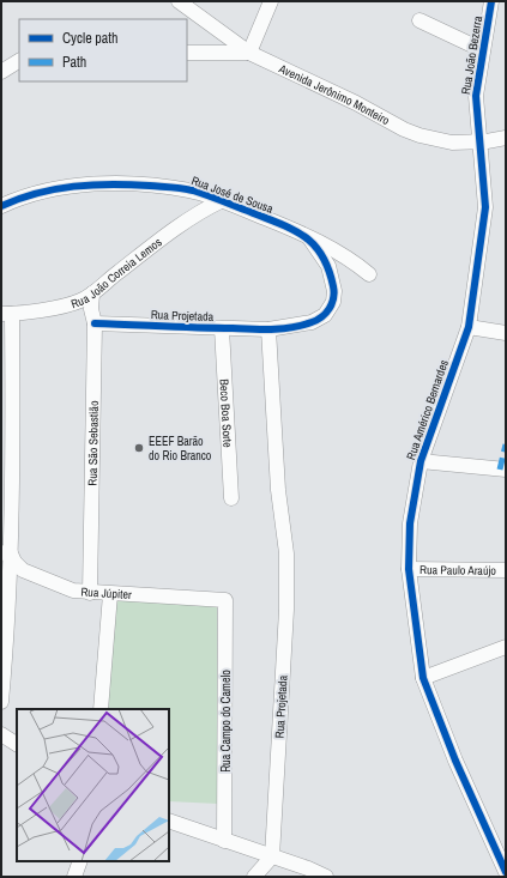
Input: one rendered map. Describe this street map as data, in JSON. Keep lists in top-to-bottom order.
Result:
{
  "streets": {
    "street": [
      "Rua João Bezerra",
      "Avenida Jerônimo Monteiro",
      "Rua José de Sousa",
      "Rua João Correia Lemos",
      "Rua Projetada",
      "Rua Américo Bernardes",
      "Beco Boa Sorte",
      "Rua São Sebastião",
      "Rua Paulo Araújo",
      "Rua Júpiter",
      "Rua Campo do Camelo"
    ]
  },
  "crossings": [
    ["Rua João Bezerra", "Avenida Jerônimo Monteiro"],
    ["Rua João Bezerra", "Rua Américo Bernardes"],
    ["Avenida Jerônimo Monteiro", "Rua Américo Bernardes"],
    ["Rua José de Sousa", "Rua João Correia Lemos"],
    ["Rua José de Sousa", "Rua Projetada"],
    ["Rua João Correia Lemos", "Rua São Sebastião"],
    ["Rua Projetada", "Beco Boa Sorte"],
    ["Rua Projetada", "Rua São Sebastião"],
    ["Rua Américo Bernardes", "Rua Paulo Araújo"],
    ["Rua São Sebastião", "Rua Júpiter"],
    ["Rua Júpiter", "Rua Campo do Camelo"]
  ],
  "places": ["EEEF Barão do Rio Branco"],
  "legend": ["Cycle path", "Path"]
}
